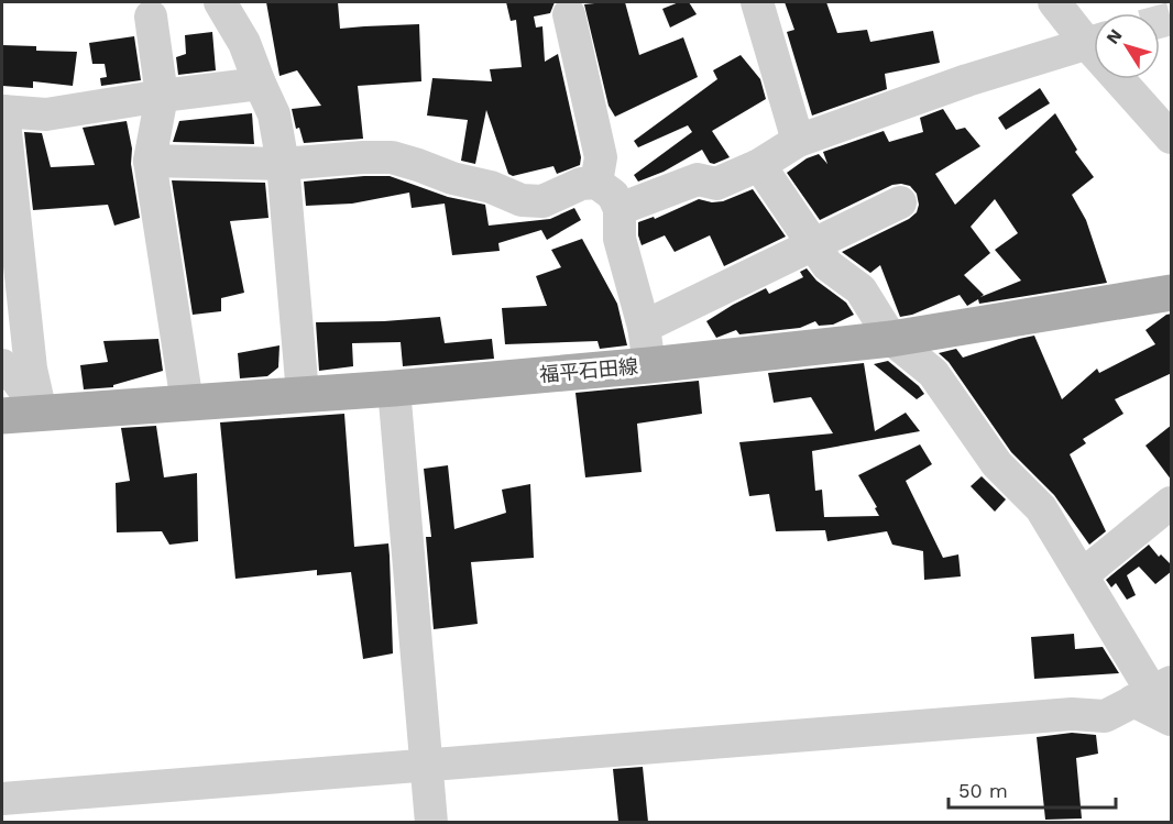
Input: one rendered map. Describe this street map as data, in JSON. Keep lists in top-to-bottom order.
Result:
{
  "streets": {
    "main road": ["福平石田線"]
  },
  "scale_bar": "50 m",
  "north": "top left"
}
